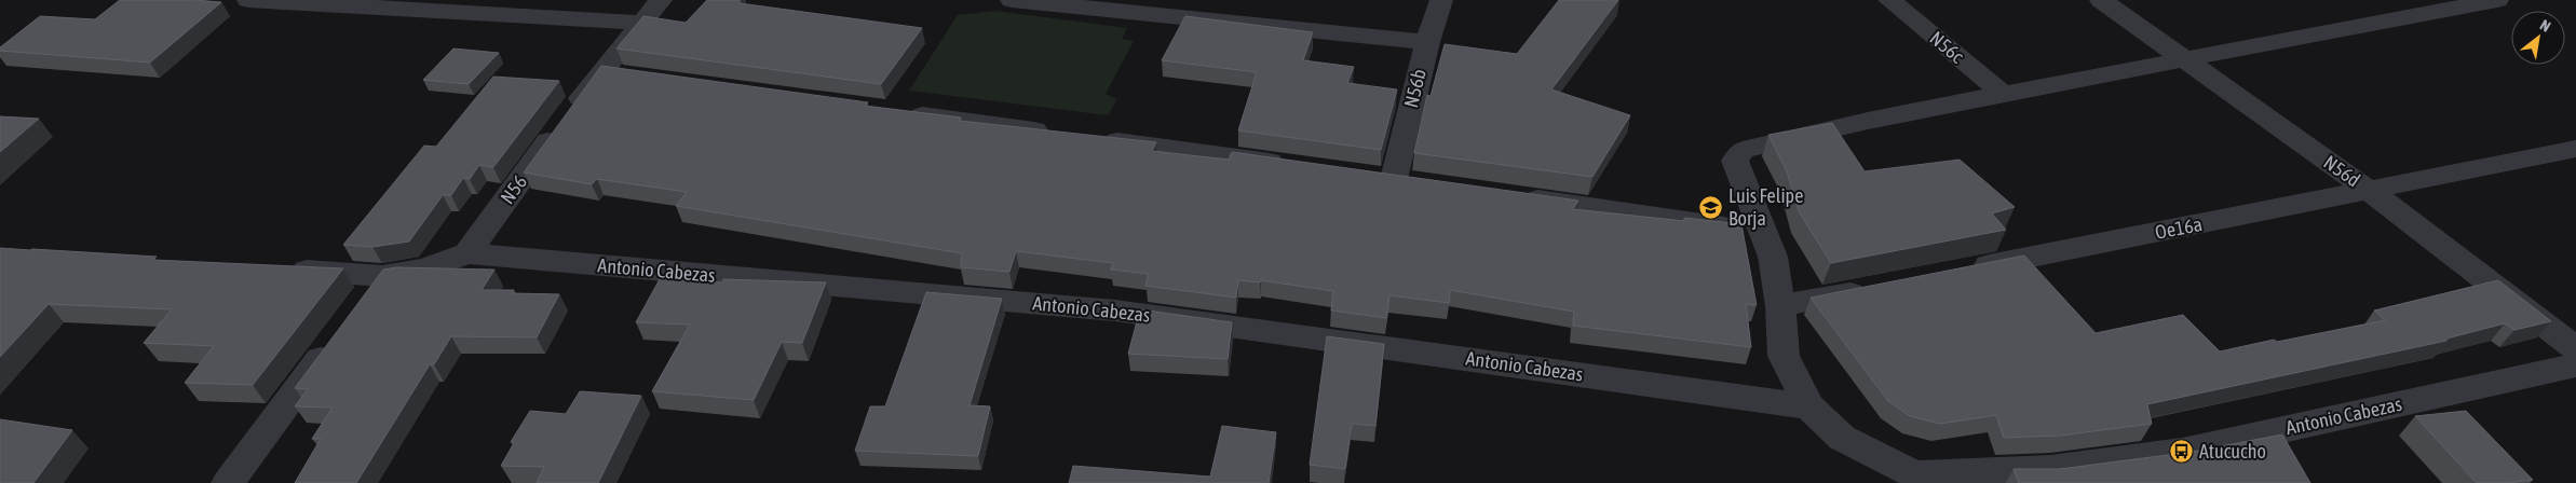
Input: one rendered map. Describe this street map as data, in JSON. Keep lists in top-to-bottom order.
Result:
{
  "streets": {
    "street": [
      "N56c",
      "N56b",
      "N56d",
      "N56",
      "Oe16a",
      "Antonio Cabezas"
    ]
  },
  "crossings": [
    ["N56d", "Oe16a"],
    ["N56", "Antonio Cabezas"]
  ],
  "places": {
    "school or university": ["Luis Felipe Borja"],
    "bus stop": ["Atucucho"]
  },
  "north": "top right"
}
